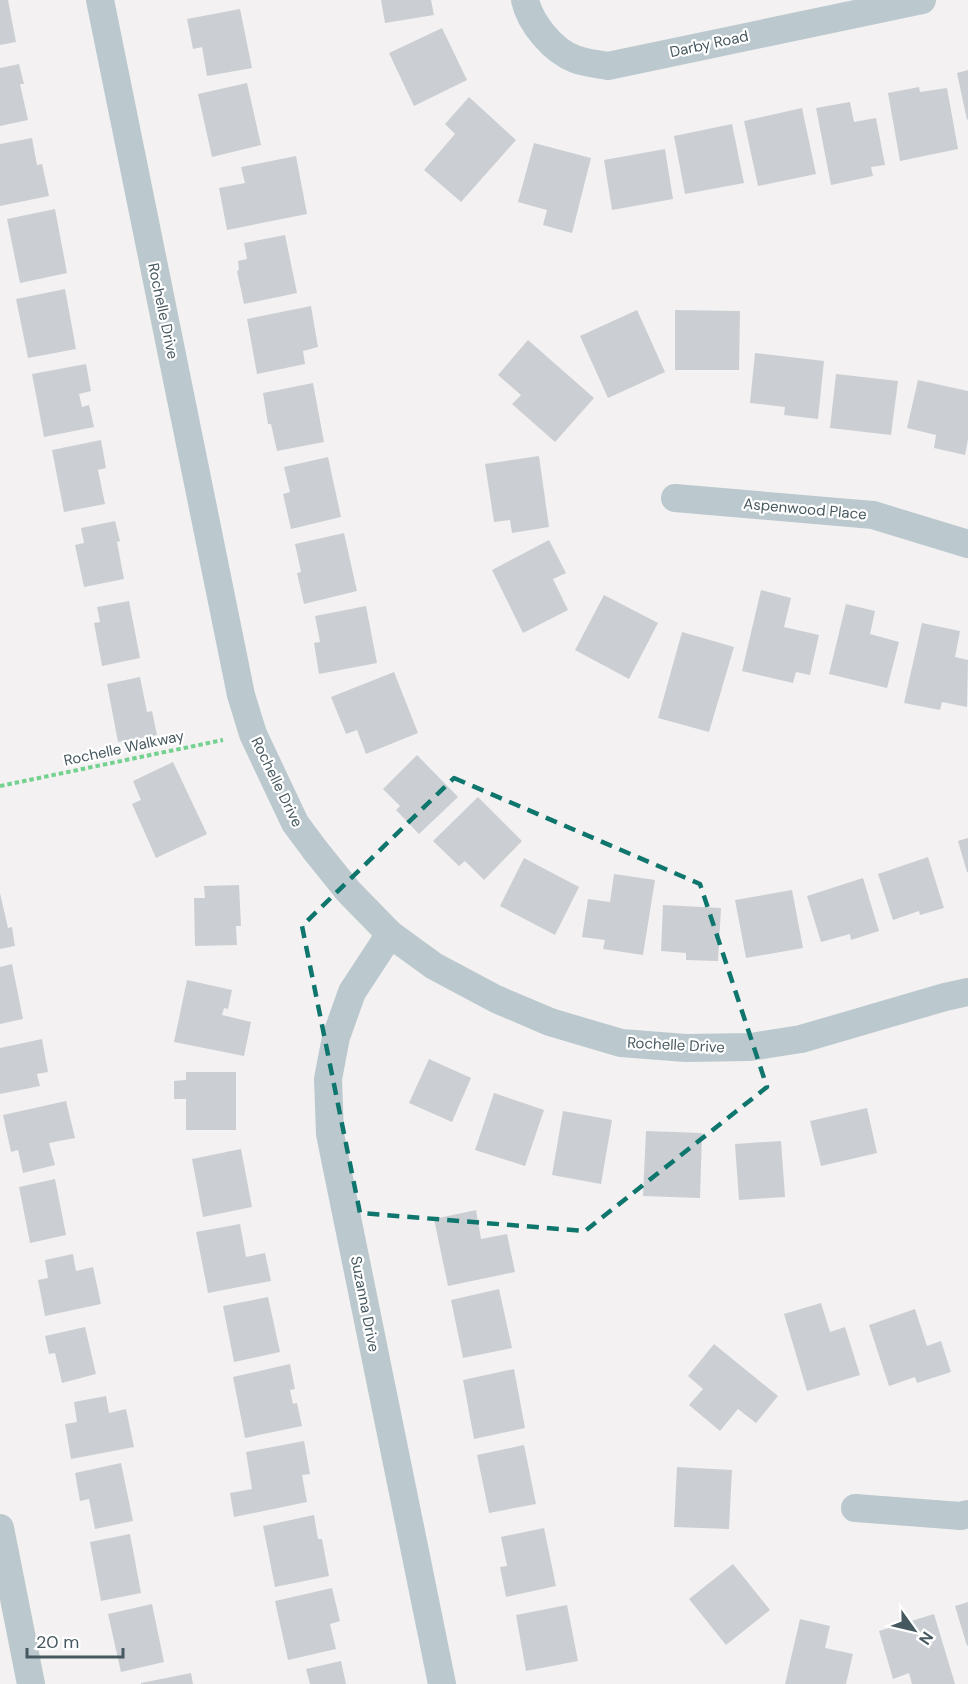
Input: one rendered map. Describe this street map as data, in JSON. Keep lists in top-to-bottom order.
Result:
{
  "streets": {
    "street": [
      "Darby Road",
      "Rochelle Drive",
      "Aspenwood Place",
      "Suzanna Drive"
    ],
    "path": ["Rochelle Walkway"]
  },
  "crossings": [
    ["Rochelle Drive", "Rochelle Walkway"],
    ["Rochelle Drive", "Suzanna Drive"]
  ],
  "scale_bar": "20 m",
  "north": "bottom right"
}
